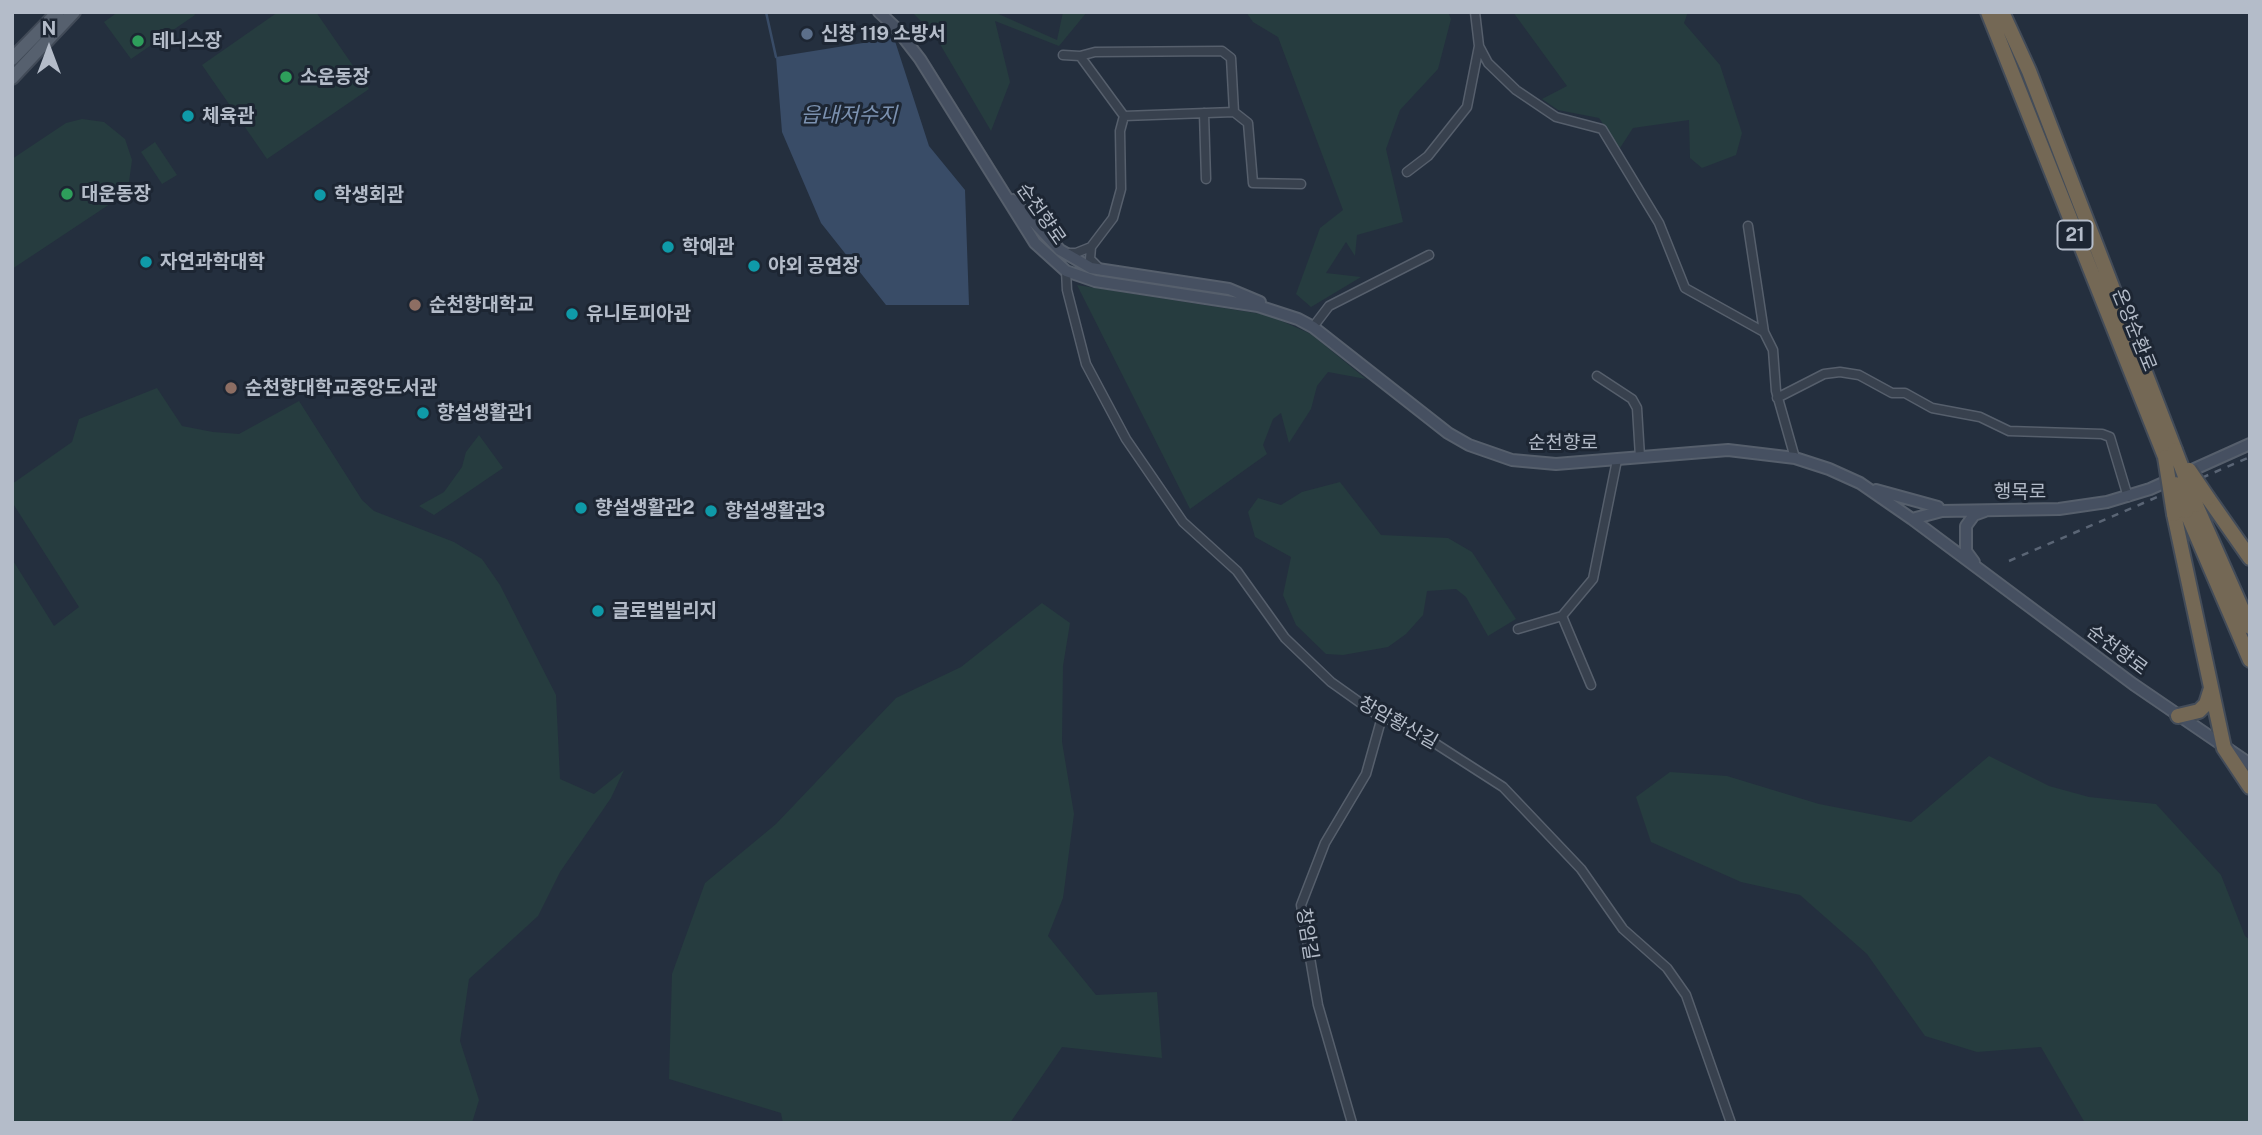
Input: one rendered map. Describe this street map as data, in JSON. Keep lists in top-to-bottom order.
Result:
{
  "streets": {
    "highway": ["21", "온양순환로"],
    "main road": ["순천향로", "행목로"],
    "street": ["창암황산길", "창암길"]
  },
  "crossings": [
    ["순천향로", "행목로"],
    ["순천향로", "창암황산길"],
    ["창암황산길", "창암길"]
  ],
  "water": ["읍내저수지"],
  "places": [
    "신창 119 소방서",
    "테니스장",
    "소운동장",
    "체육관",
    "대운동장",
    "학생회관",
    "학예관",
    "자연과학대학",
    "야외 공연장",
    "순천향대학교",
    "유니토피아관",
    "순천향대학교중앙도서관",
    "향설생활관1",
    "향설생활관2",
    "향설생활관3",
    "글로벌빌리지"
  ],
  "north": "top"
}
